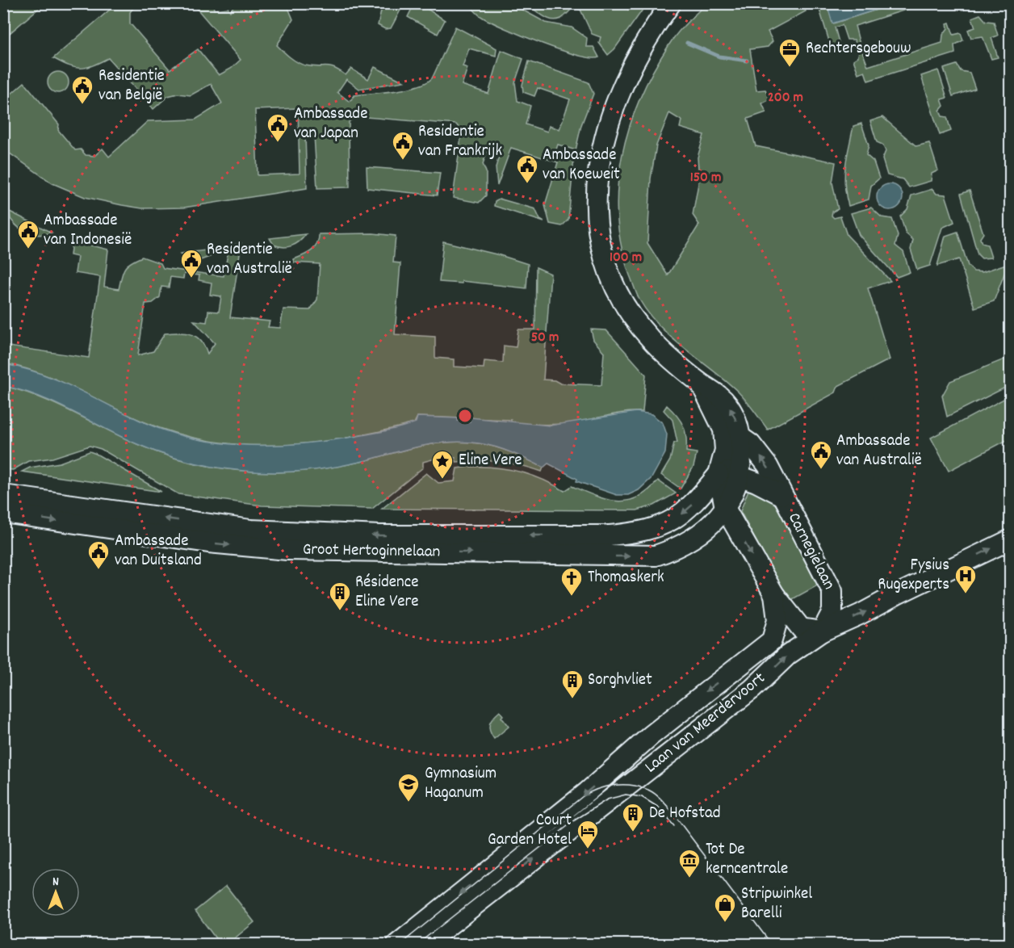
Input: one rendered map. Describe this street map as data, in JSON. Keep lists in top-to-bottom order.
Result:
{
  "streets": {
    "main road": ["Groot Hertoginnelaan", "Carnegielaan", "Laan van Meerdervoort"]
  },
  "crossings": [
    ["Groot Hertoginnelaan", "Carnegielaan"],
    ["Carnegielaan", "Laan van Meerdervoort"]
  ],
  "places": {
    "office": ["Rechtersgebouw"],
    "public building": [
      "Residentie van België",
      "Ambassade van Japan",
      "Residentie van Frankrijk",
      "Ambassade van Koeweit",
      "Ambassade van Indonesië",
      "Residentie van Australië",
      "Ambassade van Australië",
      "Ambassade van Duitsland"
    ],
    "place": ["Eline Vere"],
    "hospital": ["Fysius Rugexperts"],
    "church": ["Thomaskerk"],
    "building": ["Résidence Eline Vere", "Sorghvliet", "De Hofstad"],
    "school or university": ["Gymnasium Haganum"],
    "hotel": ["Court Garden Hotel"],
    "museum": ["Tot De kerncentrale"],
    "shop": ["Stripwinkel Barelli"]
  },
  "north": "top",
  "rings": [
    "200 m",
    "150 m",
    "100 m",
    "50 m"
  ]
}
